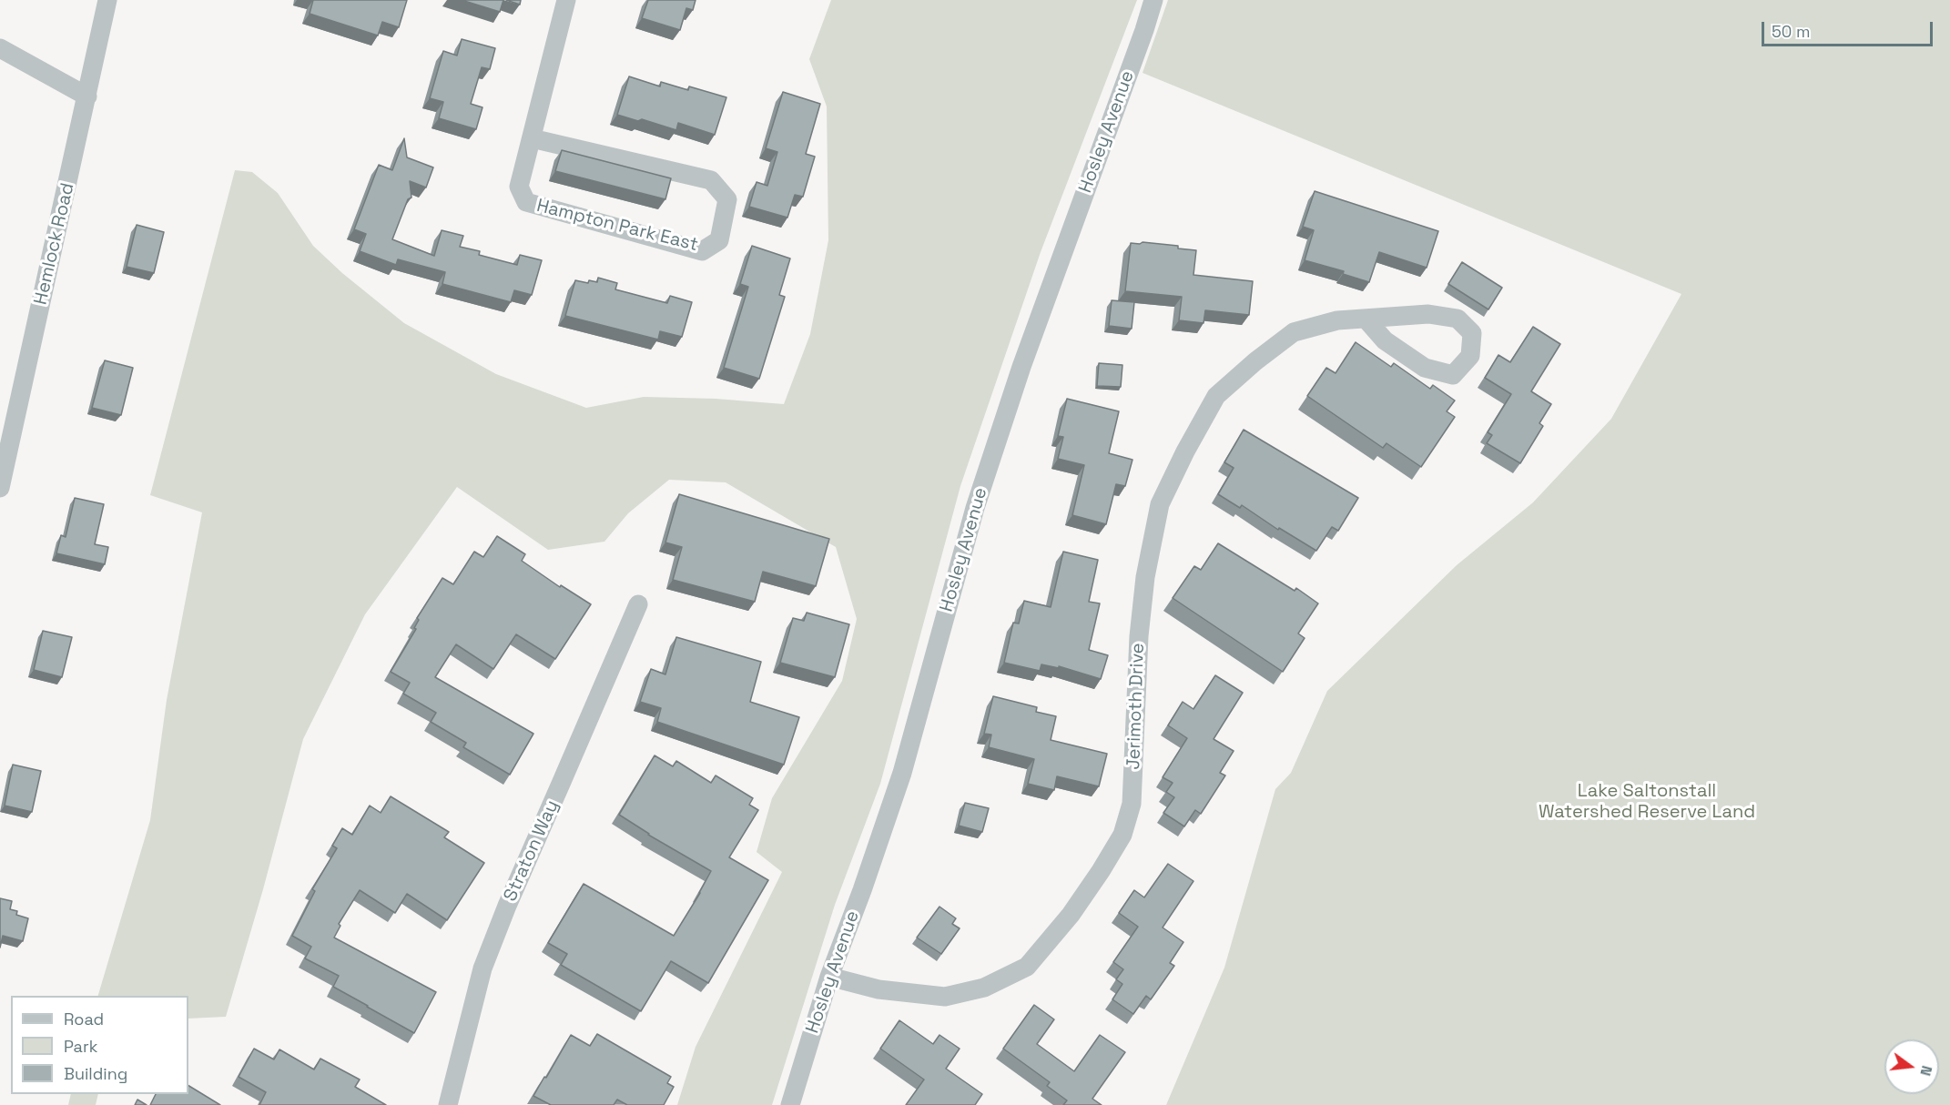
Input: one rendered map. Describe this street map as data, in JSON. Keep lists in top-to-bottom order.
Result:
{
  "streets": {
    "street": [
      "Hosley Avenue",
      "Hampton Park East",
      "Hemlock Road",
      "Jerimoth Drive",
      "Straton Way"
    ]
  },
  "crossings": [
    ["Hosley Avenue", "Jerimoth Drive"]
  ],
  "parks": ["Lake Saltonstall Watershed Reserve Land"],
  "legend": ["Road", "Park", "Building"],
  "scale_bar": "50 m",
  "north": "right"
}
